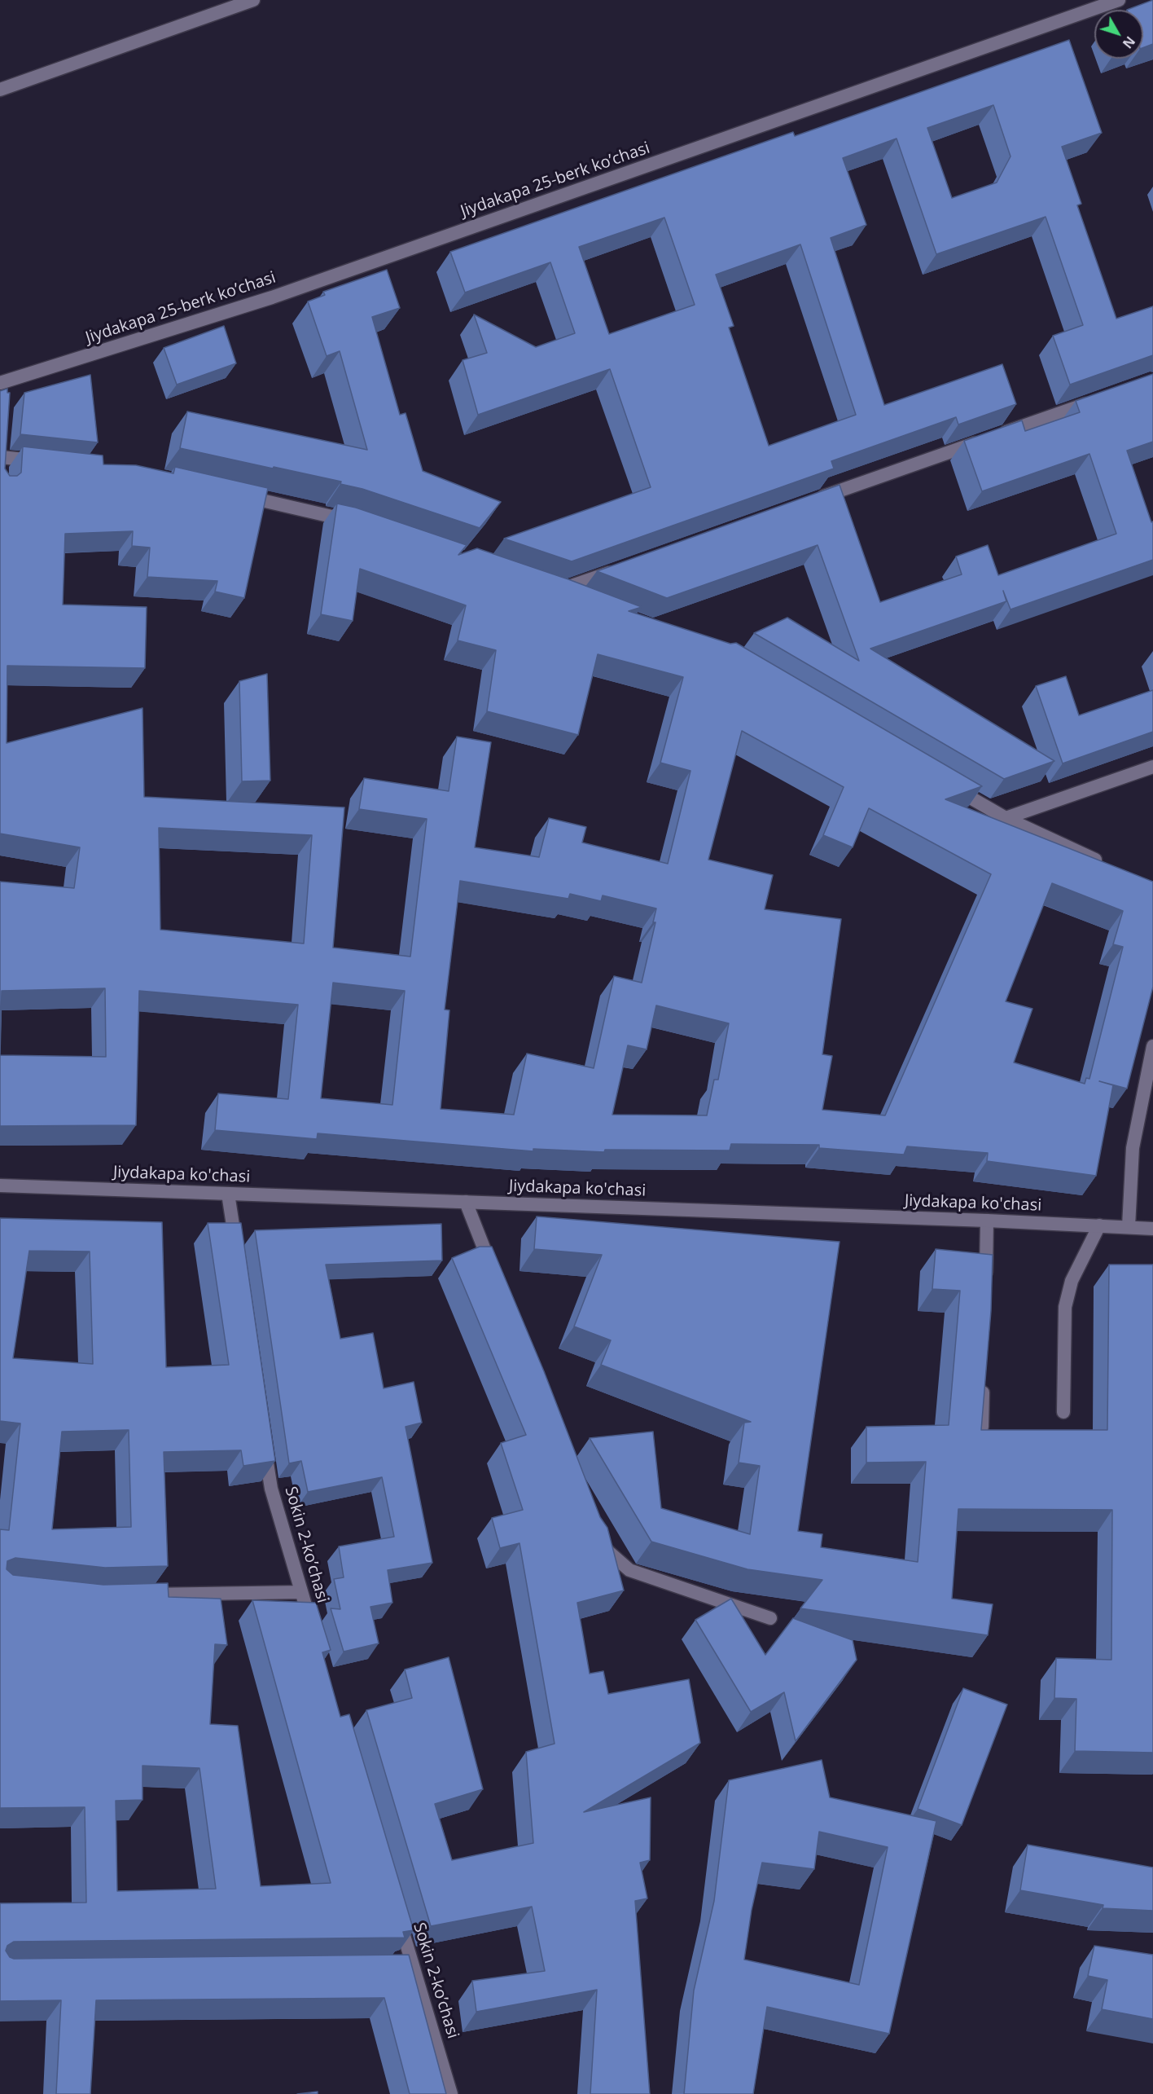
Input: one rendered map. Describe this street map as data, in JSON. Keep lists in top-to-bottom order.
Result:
{
  "streets": {
    "street": ["Jiydakapa 25-berk koʼchasi", "Jiydakapa ko'chasi", "Sokin 2-koʼchasi"]
  },
  "north": "bottom right"
}
